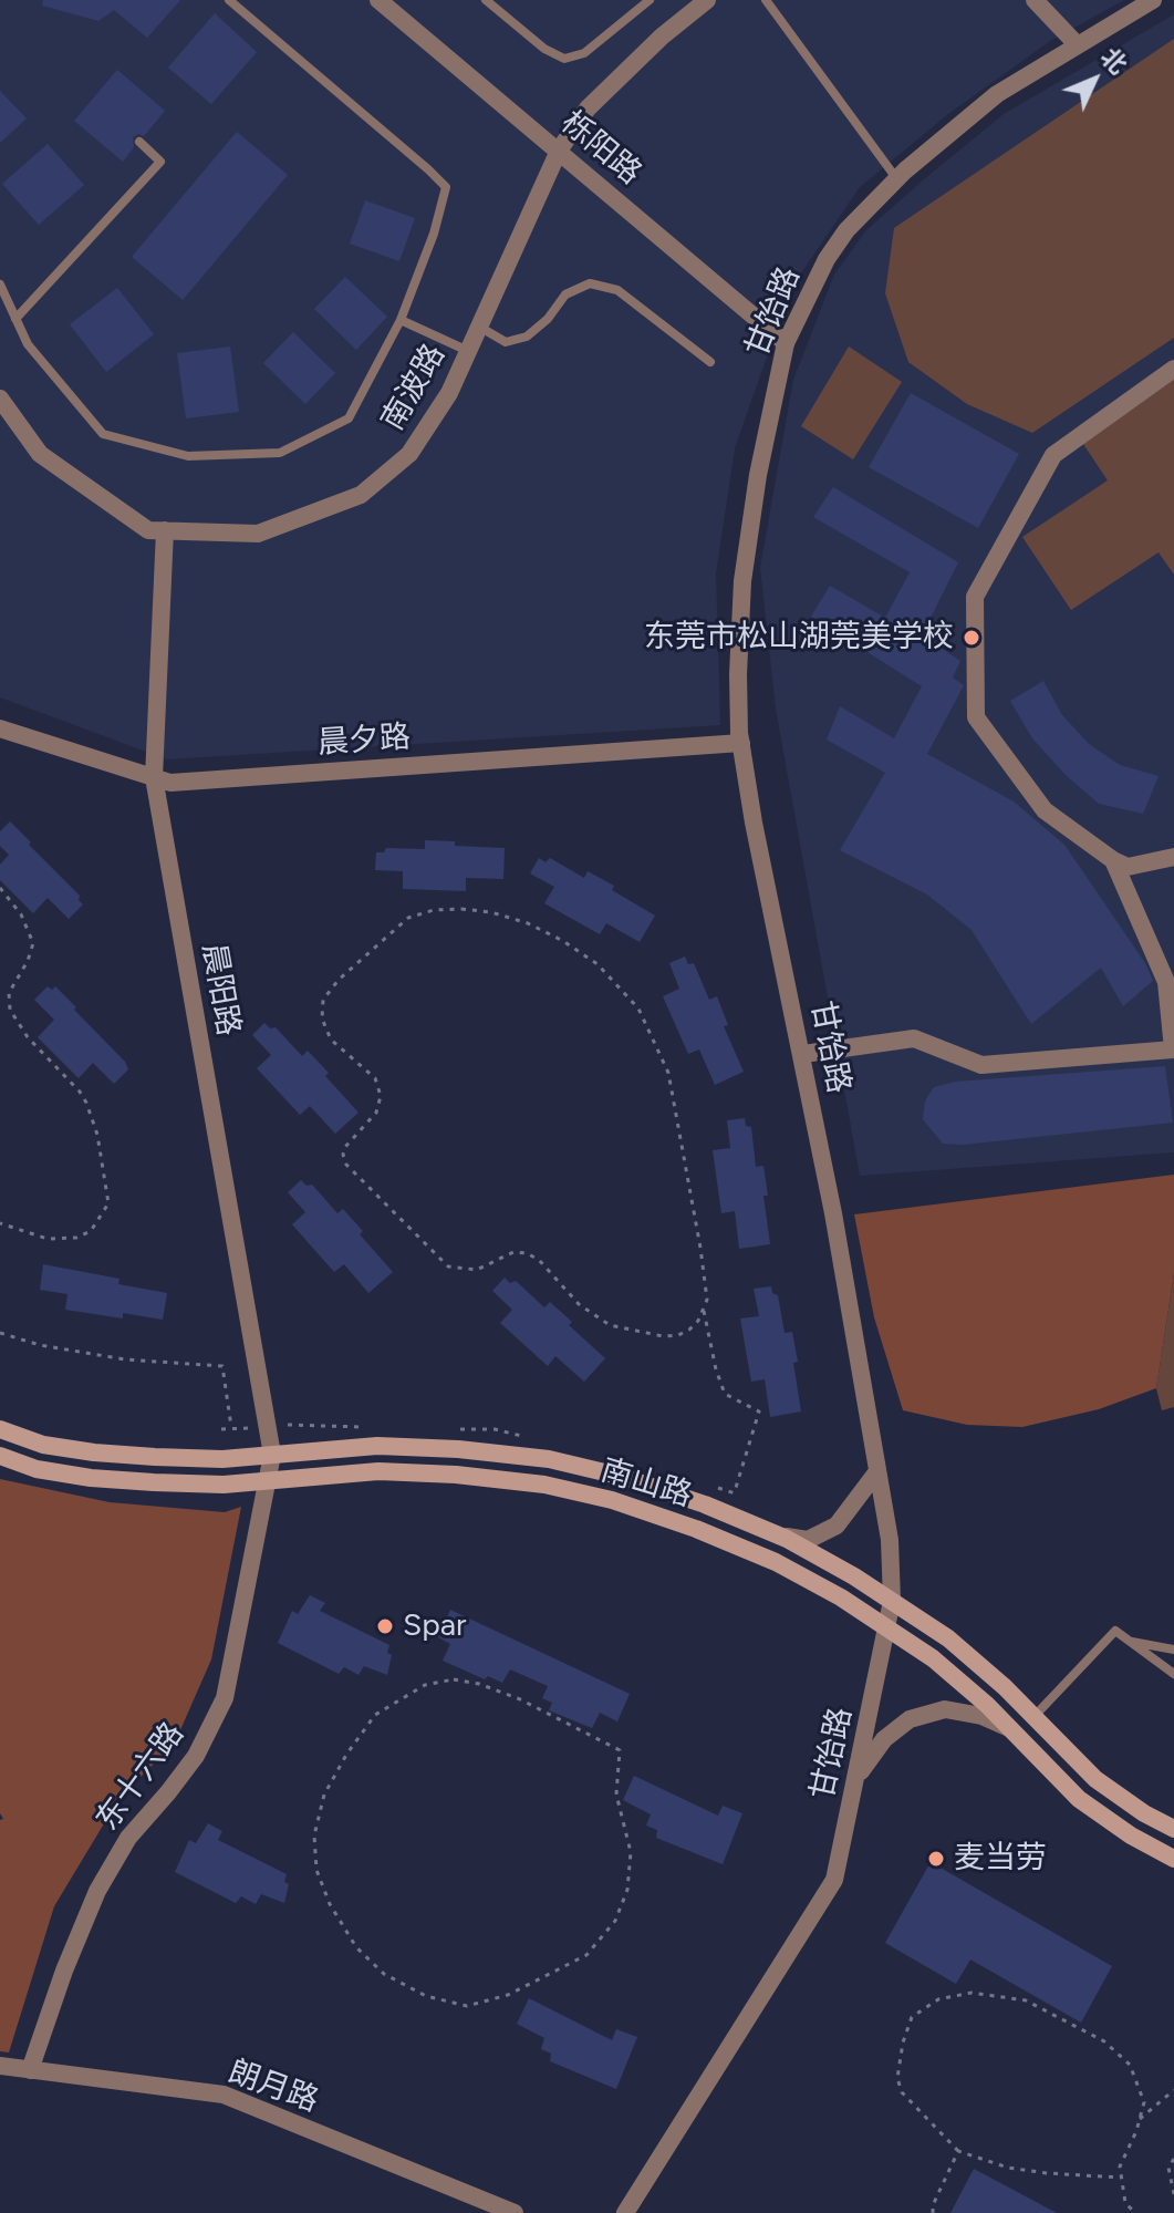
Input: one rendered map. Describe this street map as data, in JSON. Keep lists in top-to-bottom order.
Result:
{
  "streets": {
    "main road": ["南山路"],
    "street": [
      "栎阳路",
      "甘饴路",
      "南波路",
      "晨夕路",
      "晨阳路",
      "东十六路",
      "朗月路"
    ]
  },
  "crossings": [
    ["栎阳路", "甘饴路"],
    ["栎阳路", "南波路"],
    ["甘饴路", "晨夕路"],
    ["甘饴路", "南山路"],
    ["南波路", "晨阳路"],
    ["晨夕路", "晨阳路"],
    ["晨阳路", "南山路"],
    ["晨阳路", "东十六路"],
    ["南山路", "东十六路"],
    ["东十六路", "朗月路"]
  ],
  "places": ["东莞市松山湖莞美学校", "Spar", "麦当劳"],
  "north": "top right"
}
